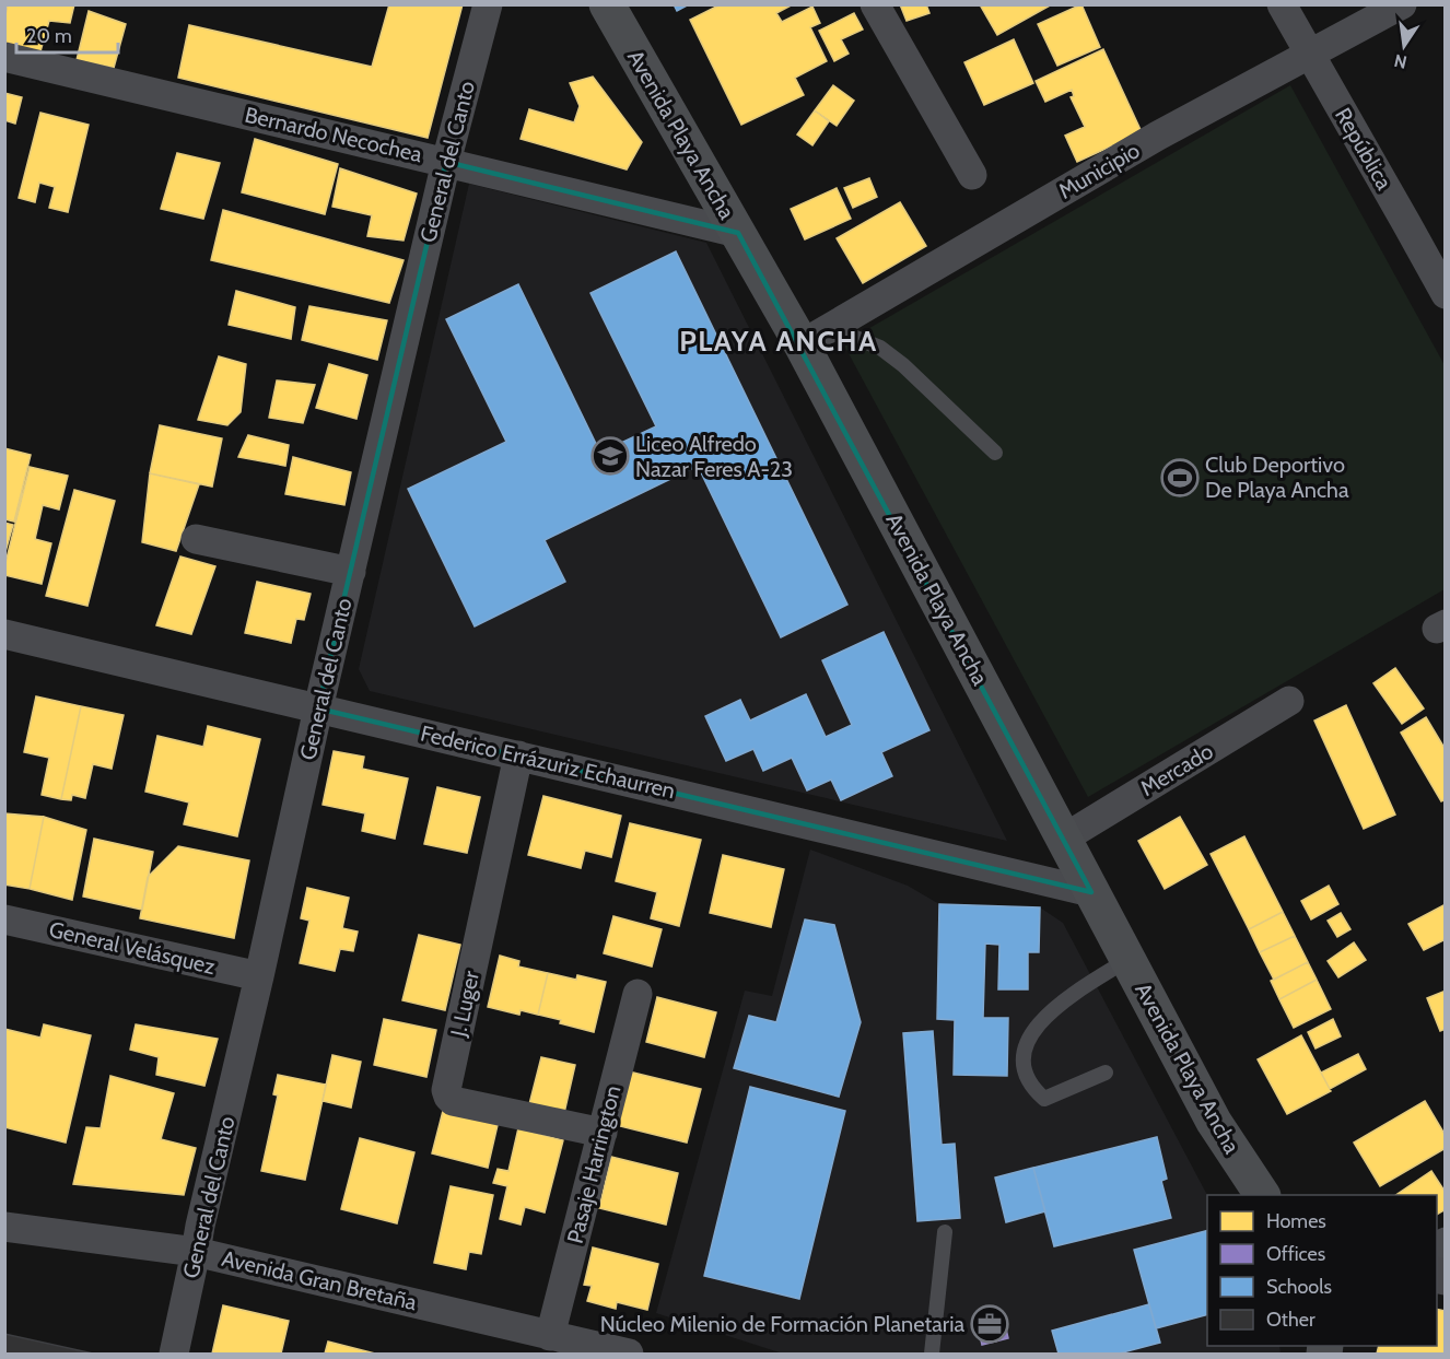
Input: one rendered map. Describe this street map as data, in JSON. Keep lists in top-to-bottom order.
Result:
{
  "streets": {
    "main road": ["Avenida Playa Ancha"],
    "street": [
      "Bernardo Necochea",
      "República",
      "General del Canto",
      "Municipio",
      "Federico Errázuriz Echaurren",
      "Mercado",
      "General Velásquez",
      "J. Luger",
      "Pasaje Harrington",
      "Avenida Gran Bretaña"
    ]
  },
  "crossings": [
    ["Bernardo Necochea", "Avenida Playa Ancha"],
    ["Bernardo Necochea", "General del Canto"],
    ["Avenida Playa Ancha", "Municipio"],
    ["Avenida Playa Ancha", "Federico Errázuriz Echaurren"],
    ["Avenida Playa Ancha", "Mercado"],
    ["República", "Municipio"],
    ["General del Canto", "Federico Errázuriz Echaurren"],
    ["General del Canto", "General Velásquez"],
    ["General del Canto", "Avenida Gran Bretaña"],
    ["Federico Errázuriz Echaurren", "J. Luger"],
    ["J. Luger", "Pasaje Harrington"],
    ["Pasaje Harrington", "Avenida Gran Bretaña"]
  ],
  "districts": ["PLAYA ANCHA"],
  "places": {
    "school or university": ["Liceo Alfredo Nazar Feres A-23"],
    "sports": ["Club Deportivo De Playa Ancha"],
    "office": ["Núcleo Milenio de Formación Planetaria"]
  },
  "legend": [
    "Homes",
    "Offices",
    "Schools",
    "Other"
  ],
  "scale_bar": "20 m",
  "north": "bottom"
}
